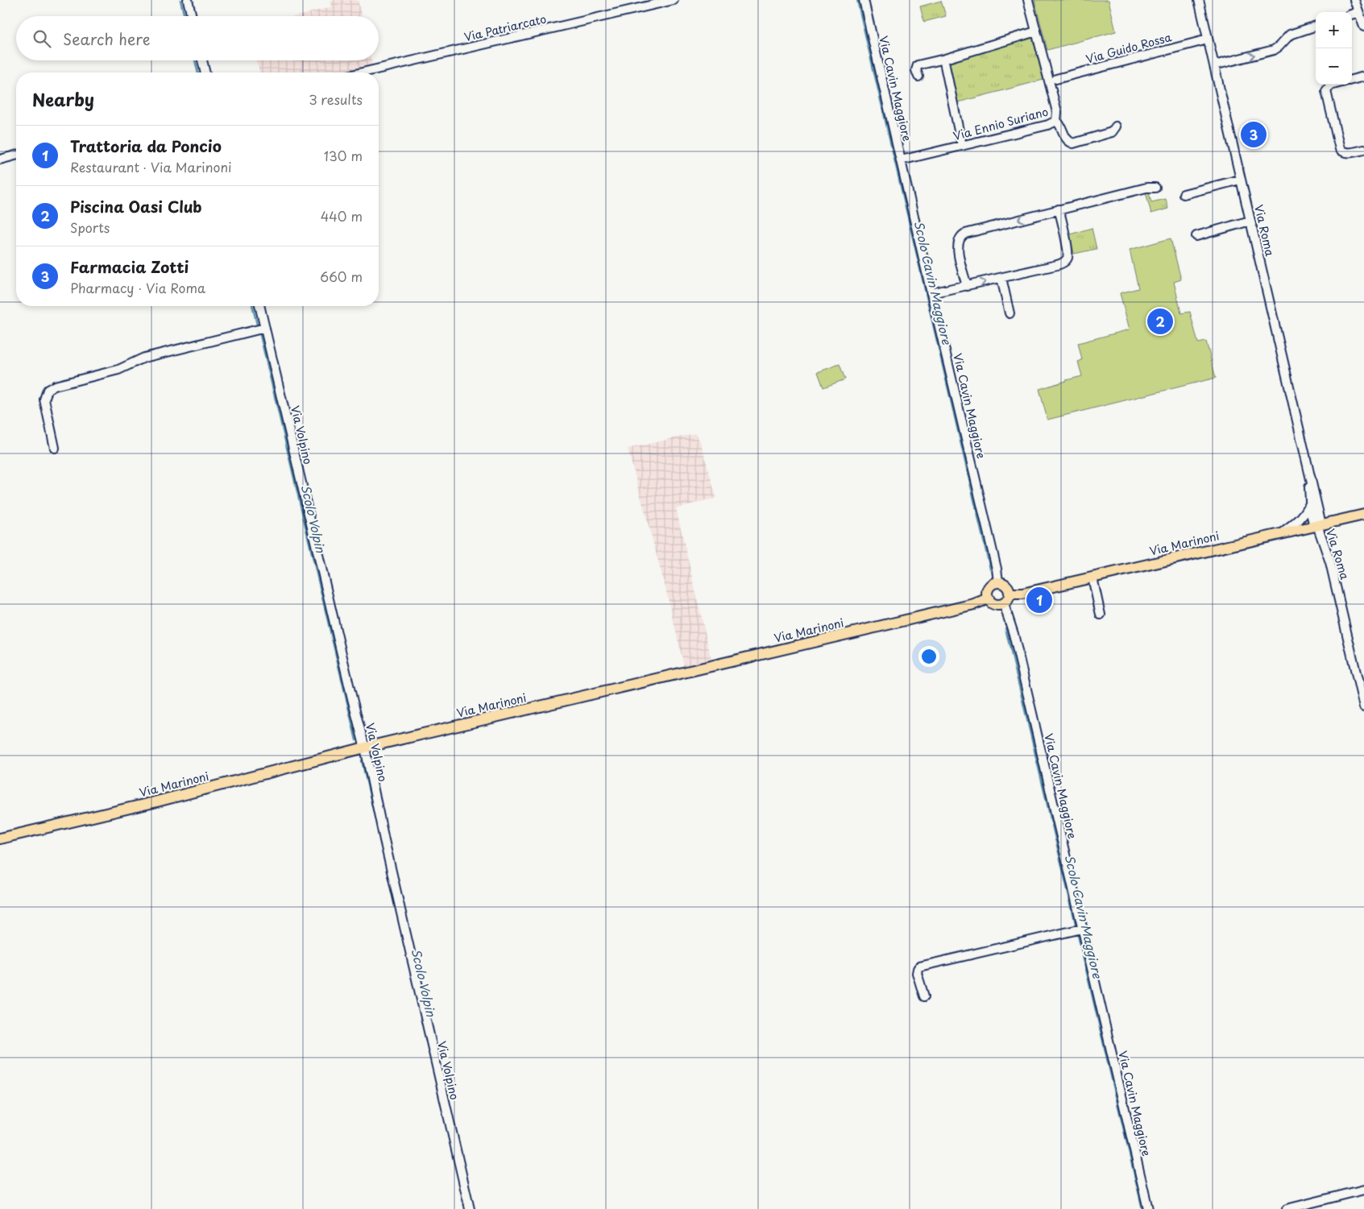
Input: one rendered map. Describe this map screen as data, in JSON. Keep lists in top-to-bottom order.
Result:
{
  "streets": {
    "main road": ["Via Marinoni"],
    "street": [
      "Via Patriarcato",
      "Via Guido Rossa",
      "Via Cavin Maggiore",
      "Via Ennio Suriano",
      "Via Roma",
      "Via Volpino"
    ]
  },
  "crossings": [
    ["Via Guido Rossa", "Via Roma"],
    ["Via Cavin Maggiore", "Via Ennio Suriano"],
    ["Via Cavin Maggiore", "Via Marinoni"],
    ["Via Roma", "Via Marinoni"],
    ["Via Volpino", "Via Marinoni"]
  ],
  "water": ["Scolo Cavin Maggiore", "Scolo Volpin"],
  "page": {
    "map_buttons": ["+", "−"],
    "search": "Search here",
    "heading": ["Nearby", "3 results"],
    "pins": ["3", "2", "1"],
    "list": [
      {
        "mark": "1",
        "name": "Trattoria da Poncio",
        "note": "Restaurant · Via Marinoni",
        "value": "130 m"
      },
      {
        "mark": "2",
        "name": "Piscina Oasi Club",
        "note": "Sports",
        "value": "440 m"
      },
      {
        "mark": "3",
        "name": "Farmacia Zotti",
        "note": "Pharmacy · Via Roma",
        "value": "660 m"
      }
    ]
  }
}
